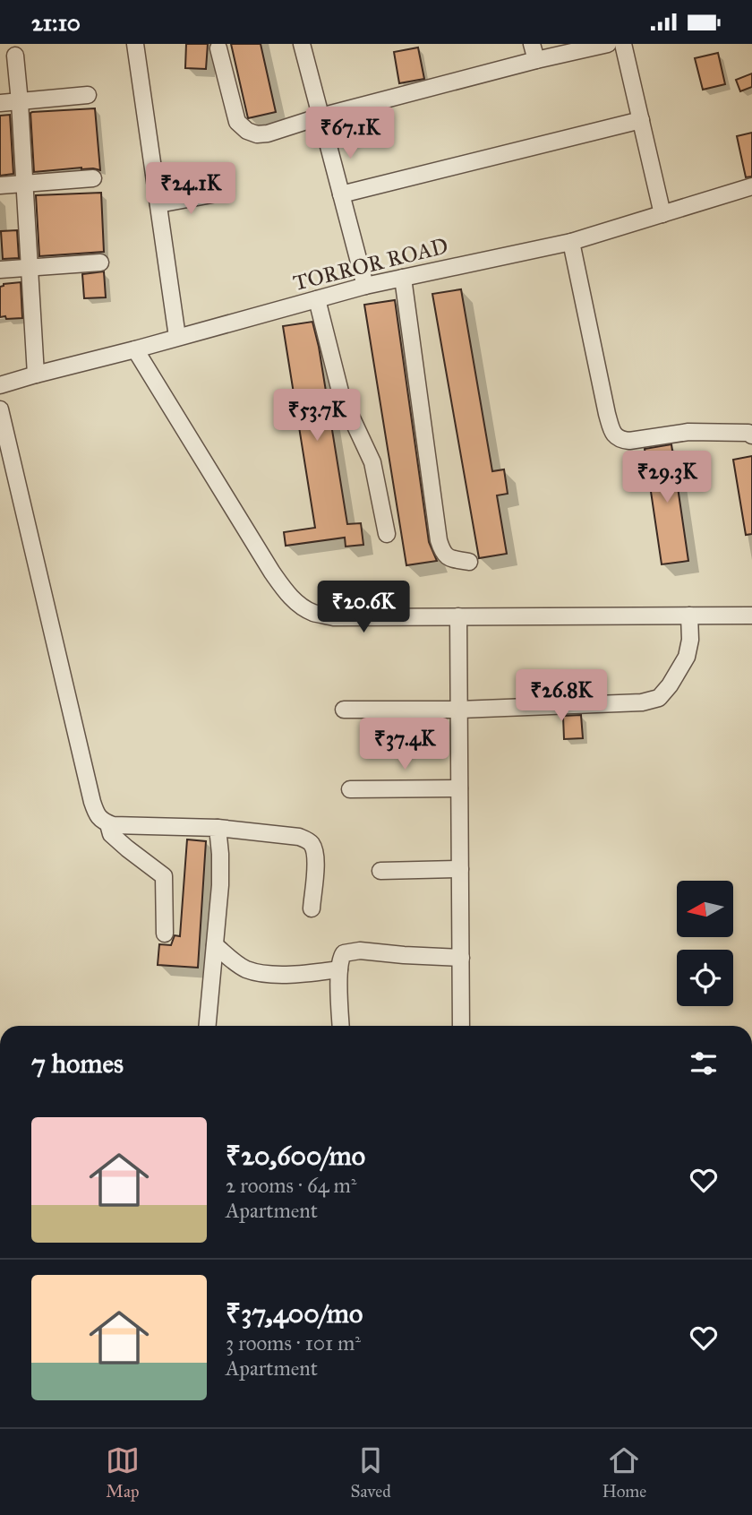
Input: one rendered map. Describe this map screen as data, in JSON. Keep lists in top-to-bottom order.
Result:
{
  "streets": {
    "street": ["TORROR ROAD"]
  },
  "north": "left",
  "page": {
    "status": "21:10",
    "price": [
      "₹67.1K",
      "₹24.1K",
      "₹53.7K",
      "₹29.3K",
      "₹20.6K",
      "₹26.8K",
      "₹37.4K"
    ],
    "heading": "7 homes",
    "list": [
      {
        "name": "₹20,600/mo",
        "note": "2 rooms · 64 m² · Apartment"
      },
      {
        "name": "₹37,400/mo",
        "note": "3 rooms · 101 m² · Apartment"
      }
    ],
    "tabs": ["Map", "Saved", "Home"]
  }
}
